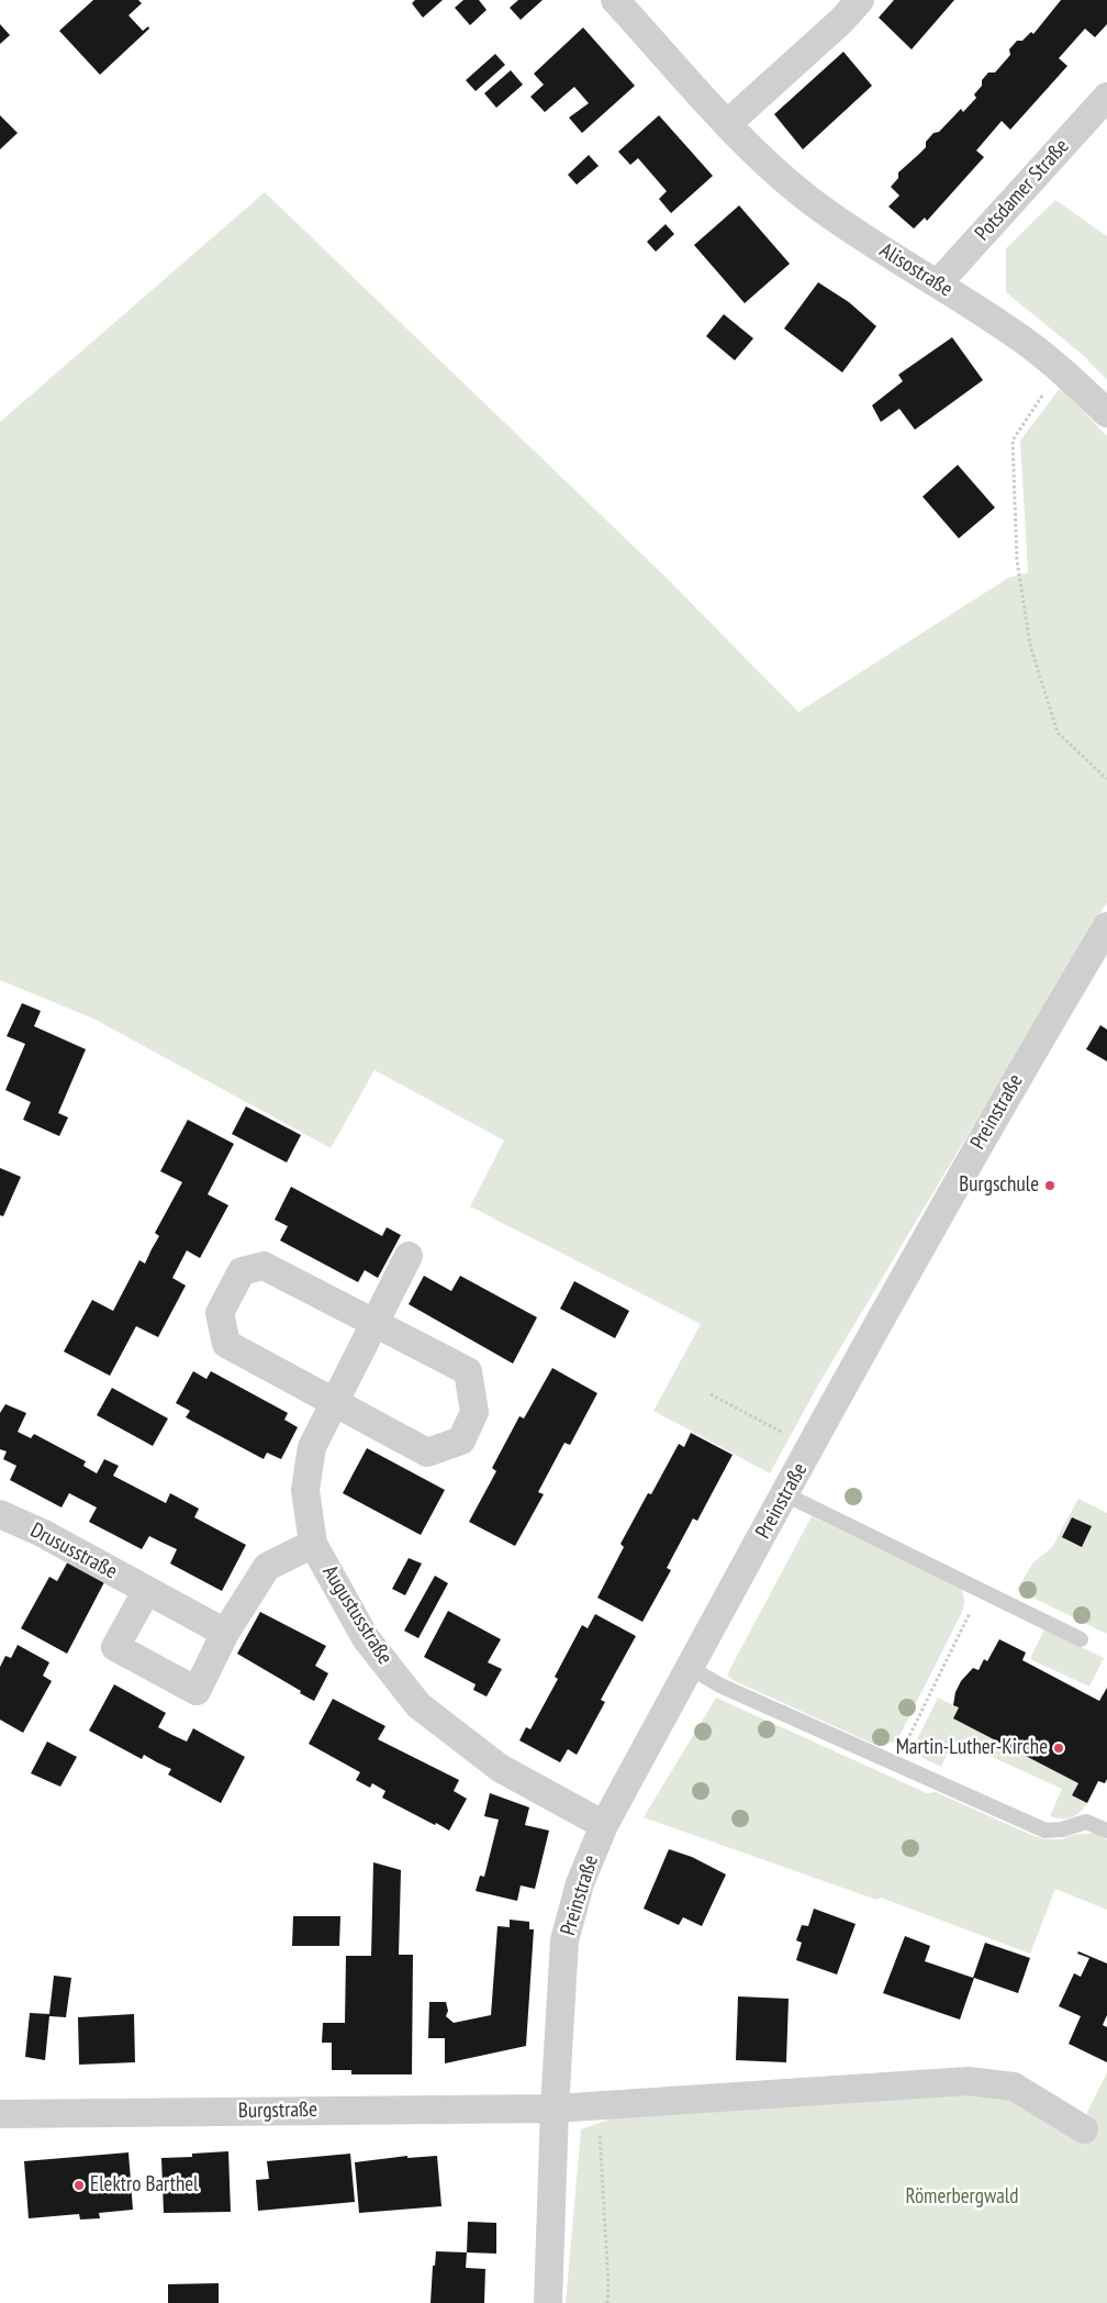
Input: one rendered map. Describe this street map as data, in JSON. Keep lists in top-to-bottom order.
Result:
{
  "streets": {
    "street": [
      "Potsdamer Straße",
      "Alisostraße",
      "Preinstraße",
      "Drususstraße",
      "Augustusstraße",
      "Burgstraße"
    ]
  },
  "crossings": [
    ["Potsdamer Straße", "Alisostraße"],
    ["Preinstraße", "Augustusstraße"],
    ["Preinstraße", "Burgstraße"]
  ],
  "parks": ["Römerbergwald"],
  "places": ["Burgschule", "Martin-Luther-Kirche", "Elektro Barthel"]
}
